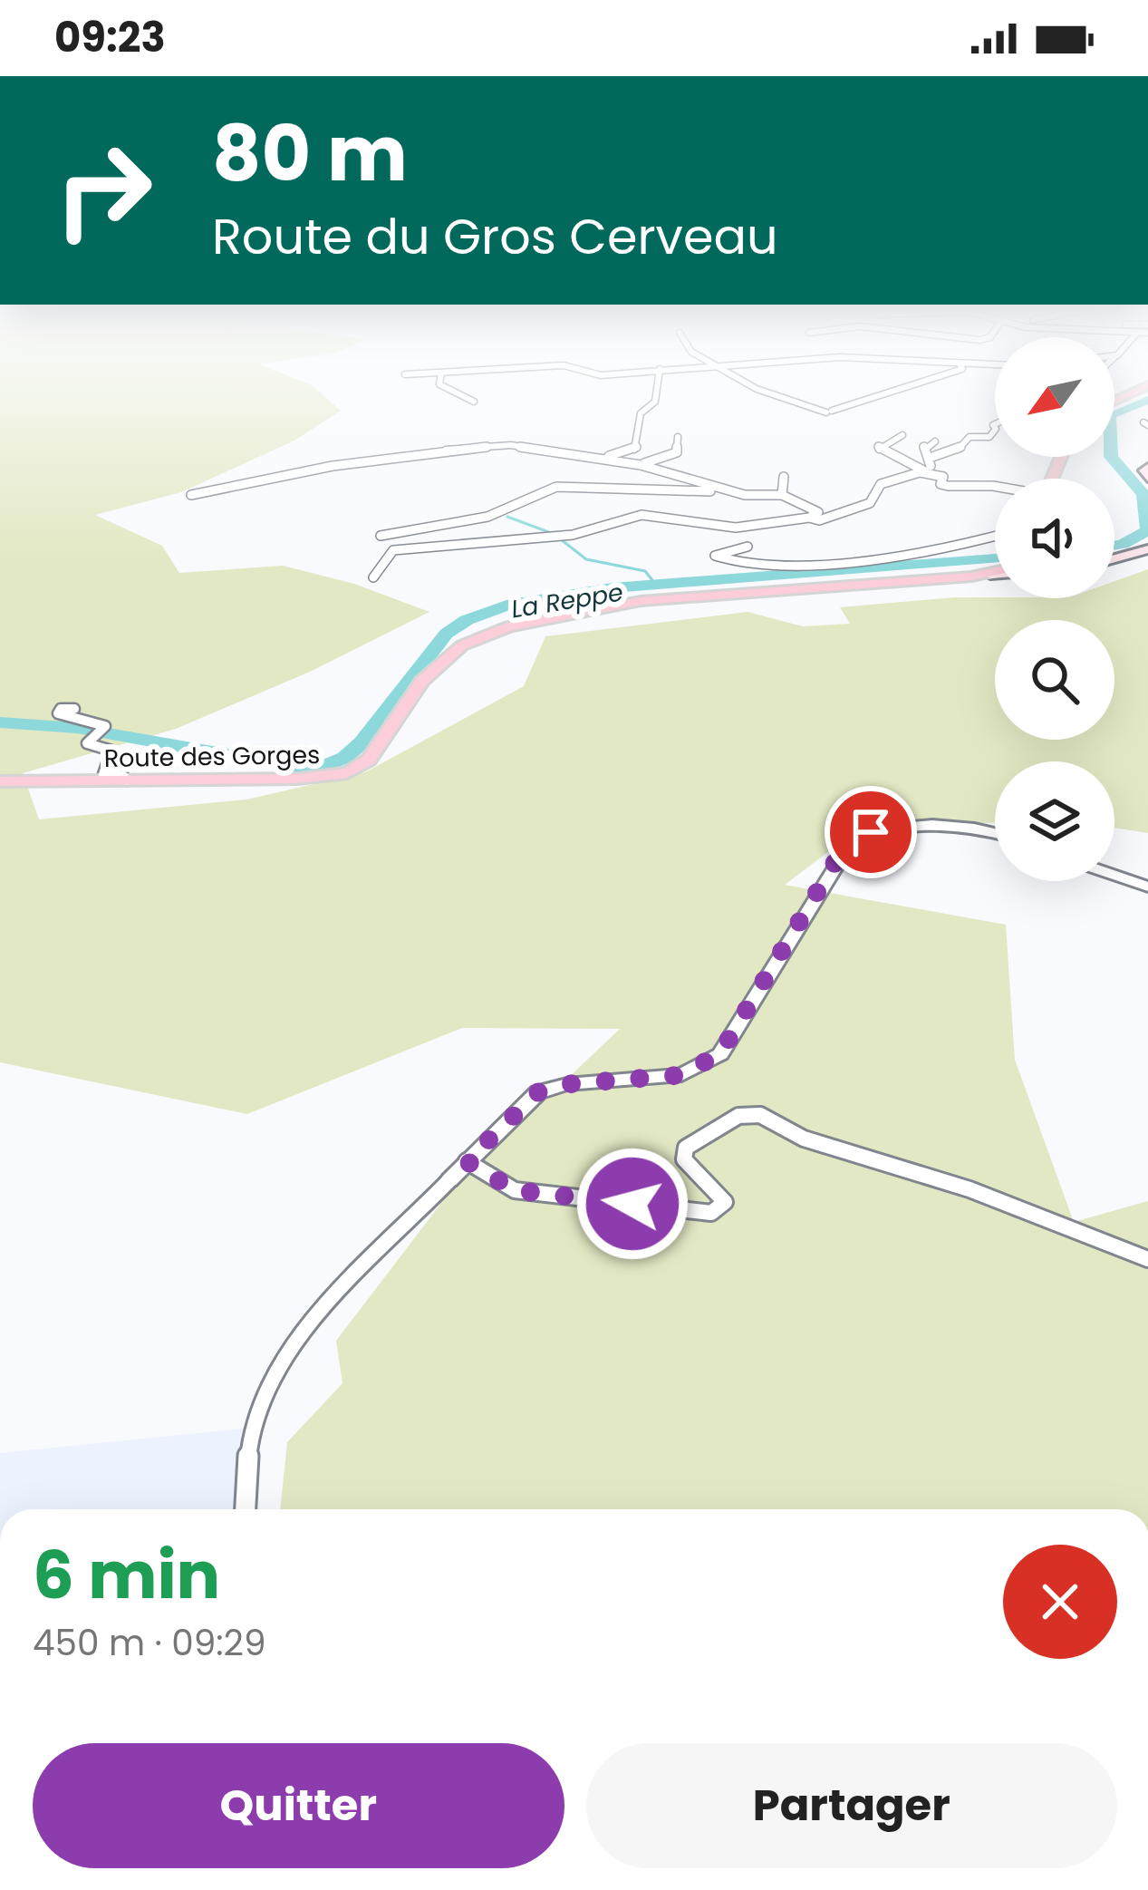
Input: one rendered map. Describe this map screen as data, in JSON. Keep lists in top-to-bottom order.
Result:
{
  "streets": {
    "main road": ["Route des Gorges"]
  },
  "water": ["La Reppe"],
  "north": "bottom left",
  "page": {
    "status": "09:23",
    "turn": ["80 m", "Route du Gros Cerveau"],
    "heading": ["6 min", "450 m · 09:29"],
    "buttons": ["Quitter", "Partager"]
  }
}
